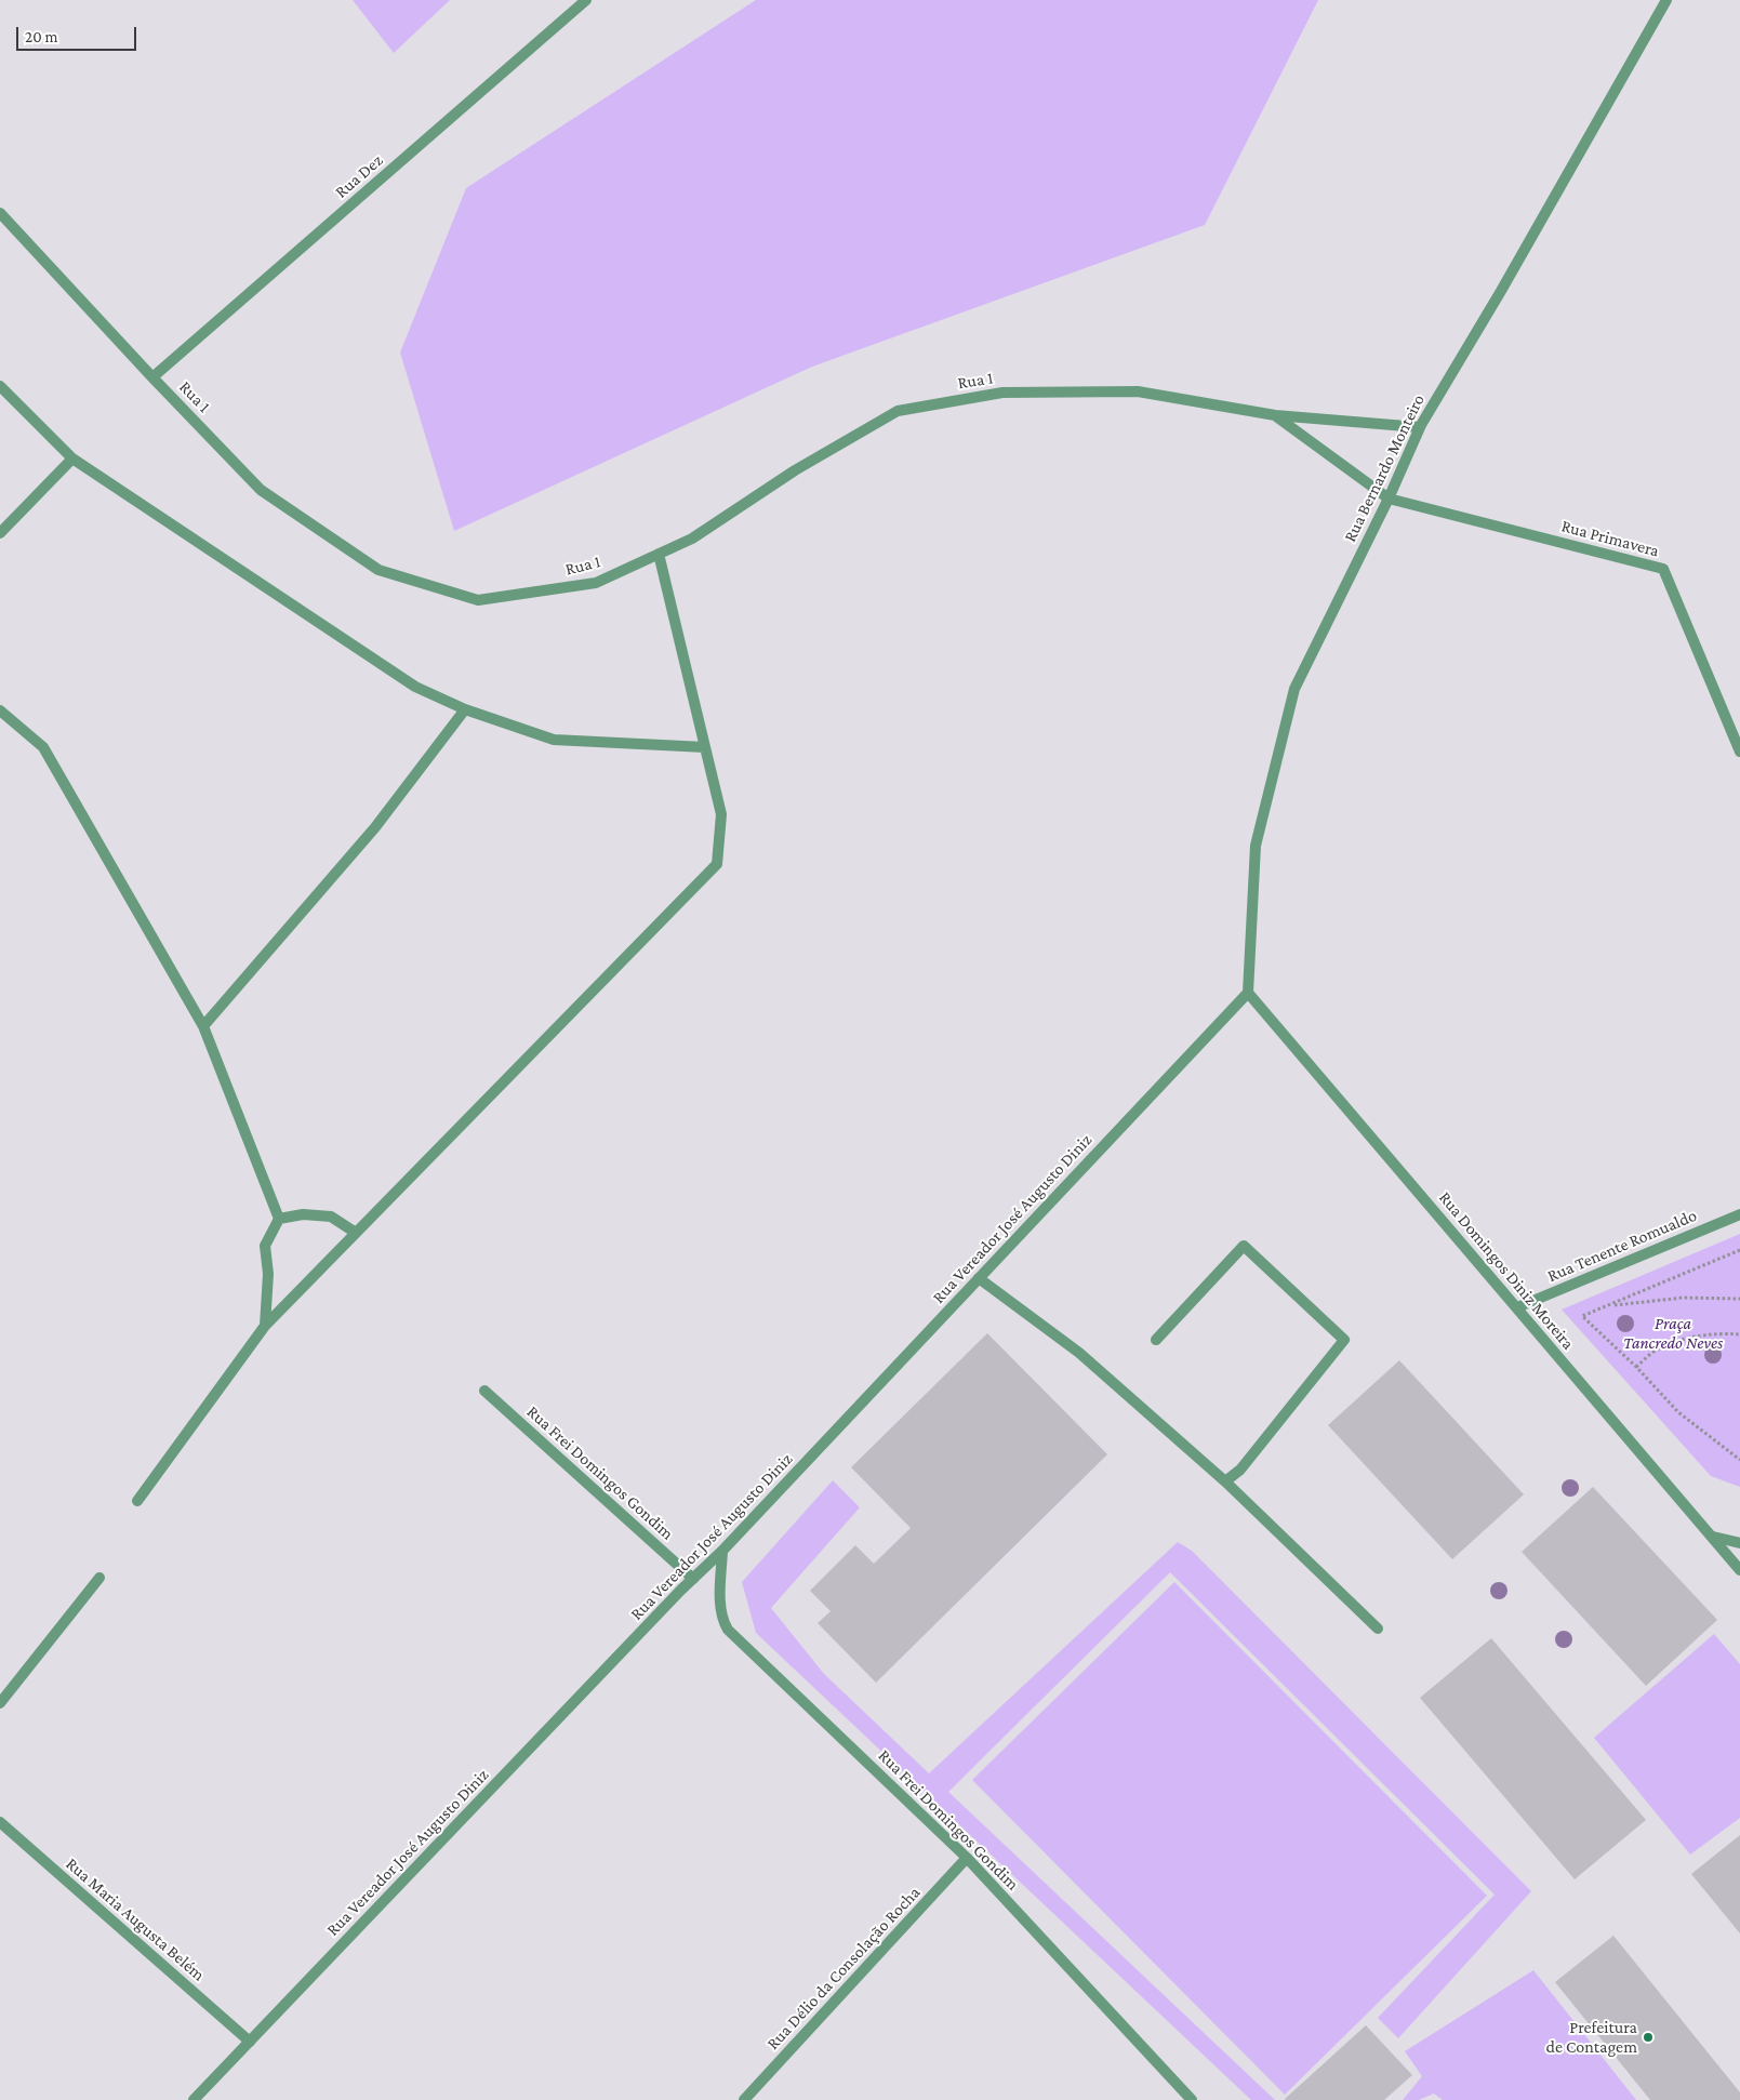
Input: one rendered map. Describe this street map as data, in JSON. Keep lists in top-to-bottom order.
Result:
{
  "streets": {
    "street": [
      "Rua Dez",
      "Rua 1",
      "Rua Bernardo Monteiro",
      "Rua Primavera",
      "Rua Vereador José Augusto Diniz",
      "Rua Tenente Romualdo",
      "Rua Domingos Diniz Moreira",
      "Rua Frei Domingos Gondim",
      "Rua Maria Augusta Belém",
      "Rua Délio da Consolação Rocha"
    ]
  },
  "crossings": [
    ["Rua Dez", "Rua 1"],
    ["Rua 1", "Rua Bernardo Monteiro"],
    ["Rua 1", "Rua Primavera"],
    ["Rua Bernardo Monteiro", "Rua Primavera"],
    ["Rua Bernardo Monteiro", "Rua Vereador José Augusto Diniz"],
    ["Rua Bernardo Monteiro", "Rua Domingos Diniz Moreira"],
    ["Rua Vereador José Augusto Diniz", "Rua Domingos Diniz Moreira"],
    ["Rua Vereador José Augusto Diniz", "Rua Frei Domingos Gondim"],
    ["Rua Vereador José Augusto Diniz", "Rua Maria Augusta Belém"],
    ["Rua Tenente Romualdo", "Rua Domingos Diniz Moreira"],
    ["Rua Frei Domingos Gondim", "Rua Délio da Consolação Rocha"]
  ],
  "parks": ["Praça Tancredo Neves"],
  "places": ["Prefeitura de Contagem"],
  "scale_bar": "20 m"
}
